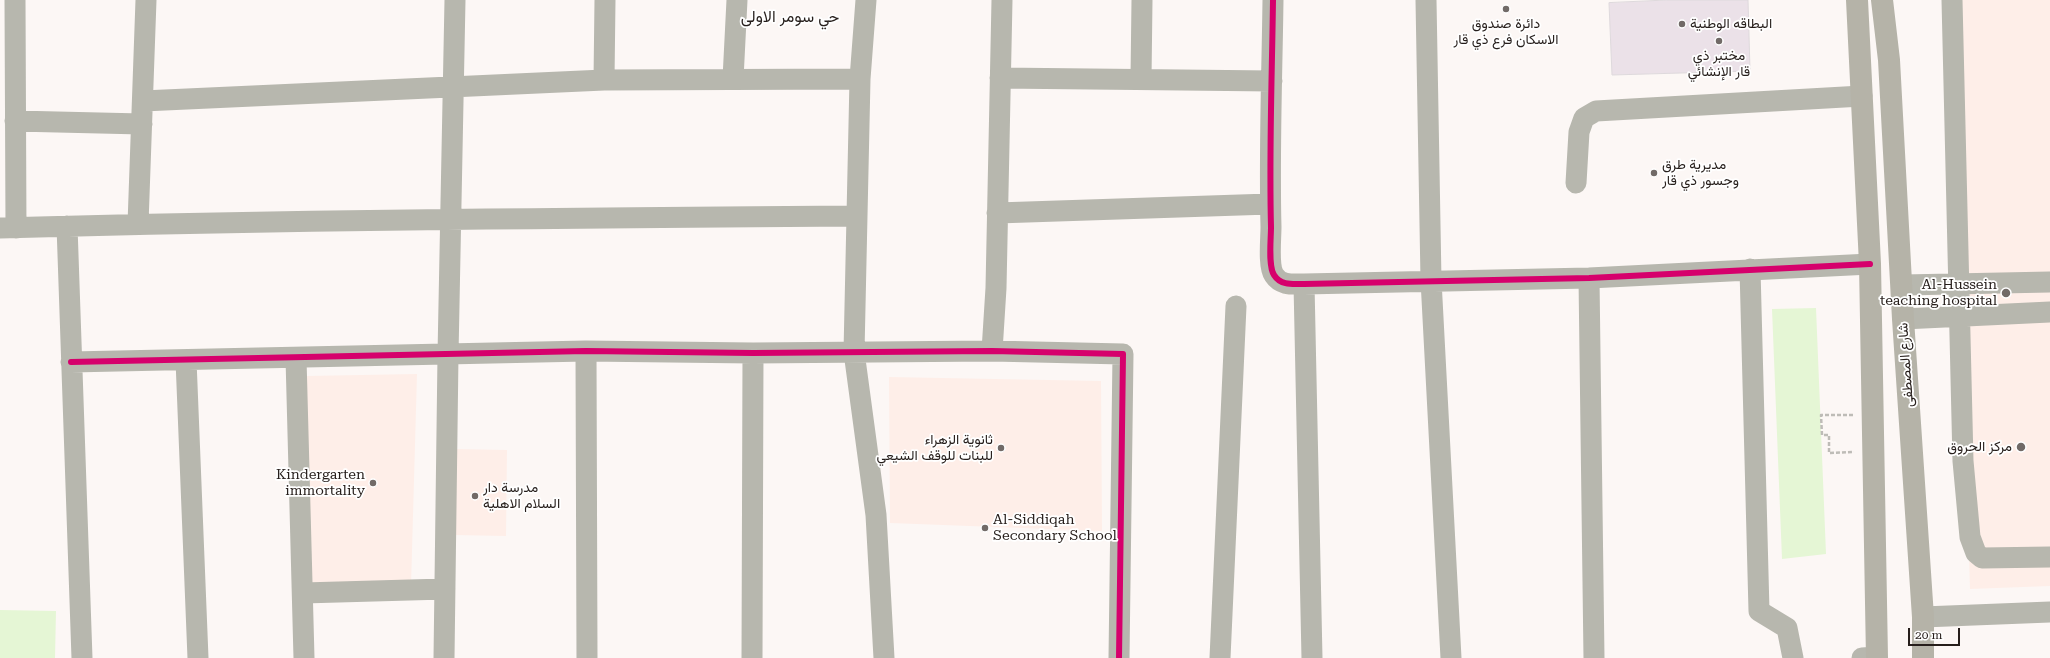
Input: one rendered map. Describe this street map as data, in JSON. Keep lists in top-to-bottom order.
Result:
{
  "streets": {
    "highway": ["شارع المصطفى"]
  },
  "districts": ["حي سومر الاولى"],
  "places": [
    "دائرة صندوق الاسكان فرع ذي قار",
    "البطاقه الوطنية",
    "مختبر ذي قار الإنشائي",
    "مديرية طرق وجسور ذي قار",
    "Al-Hussein teaching hospital",
    "مركز الحروق",
    "ثانوية الزهراء للبنات للوقف الشيعي",
    "Kindergarten immortality",
    "مدرسة دار السلام الاهلية",
    "Al-Siddiqah Secondary School"
  ],
  "scale_bar": "20 m"
}
